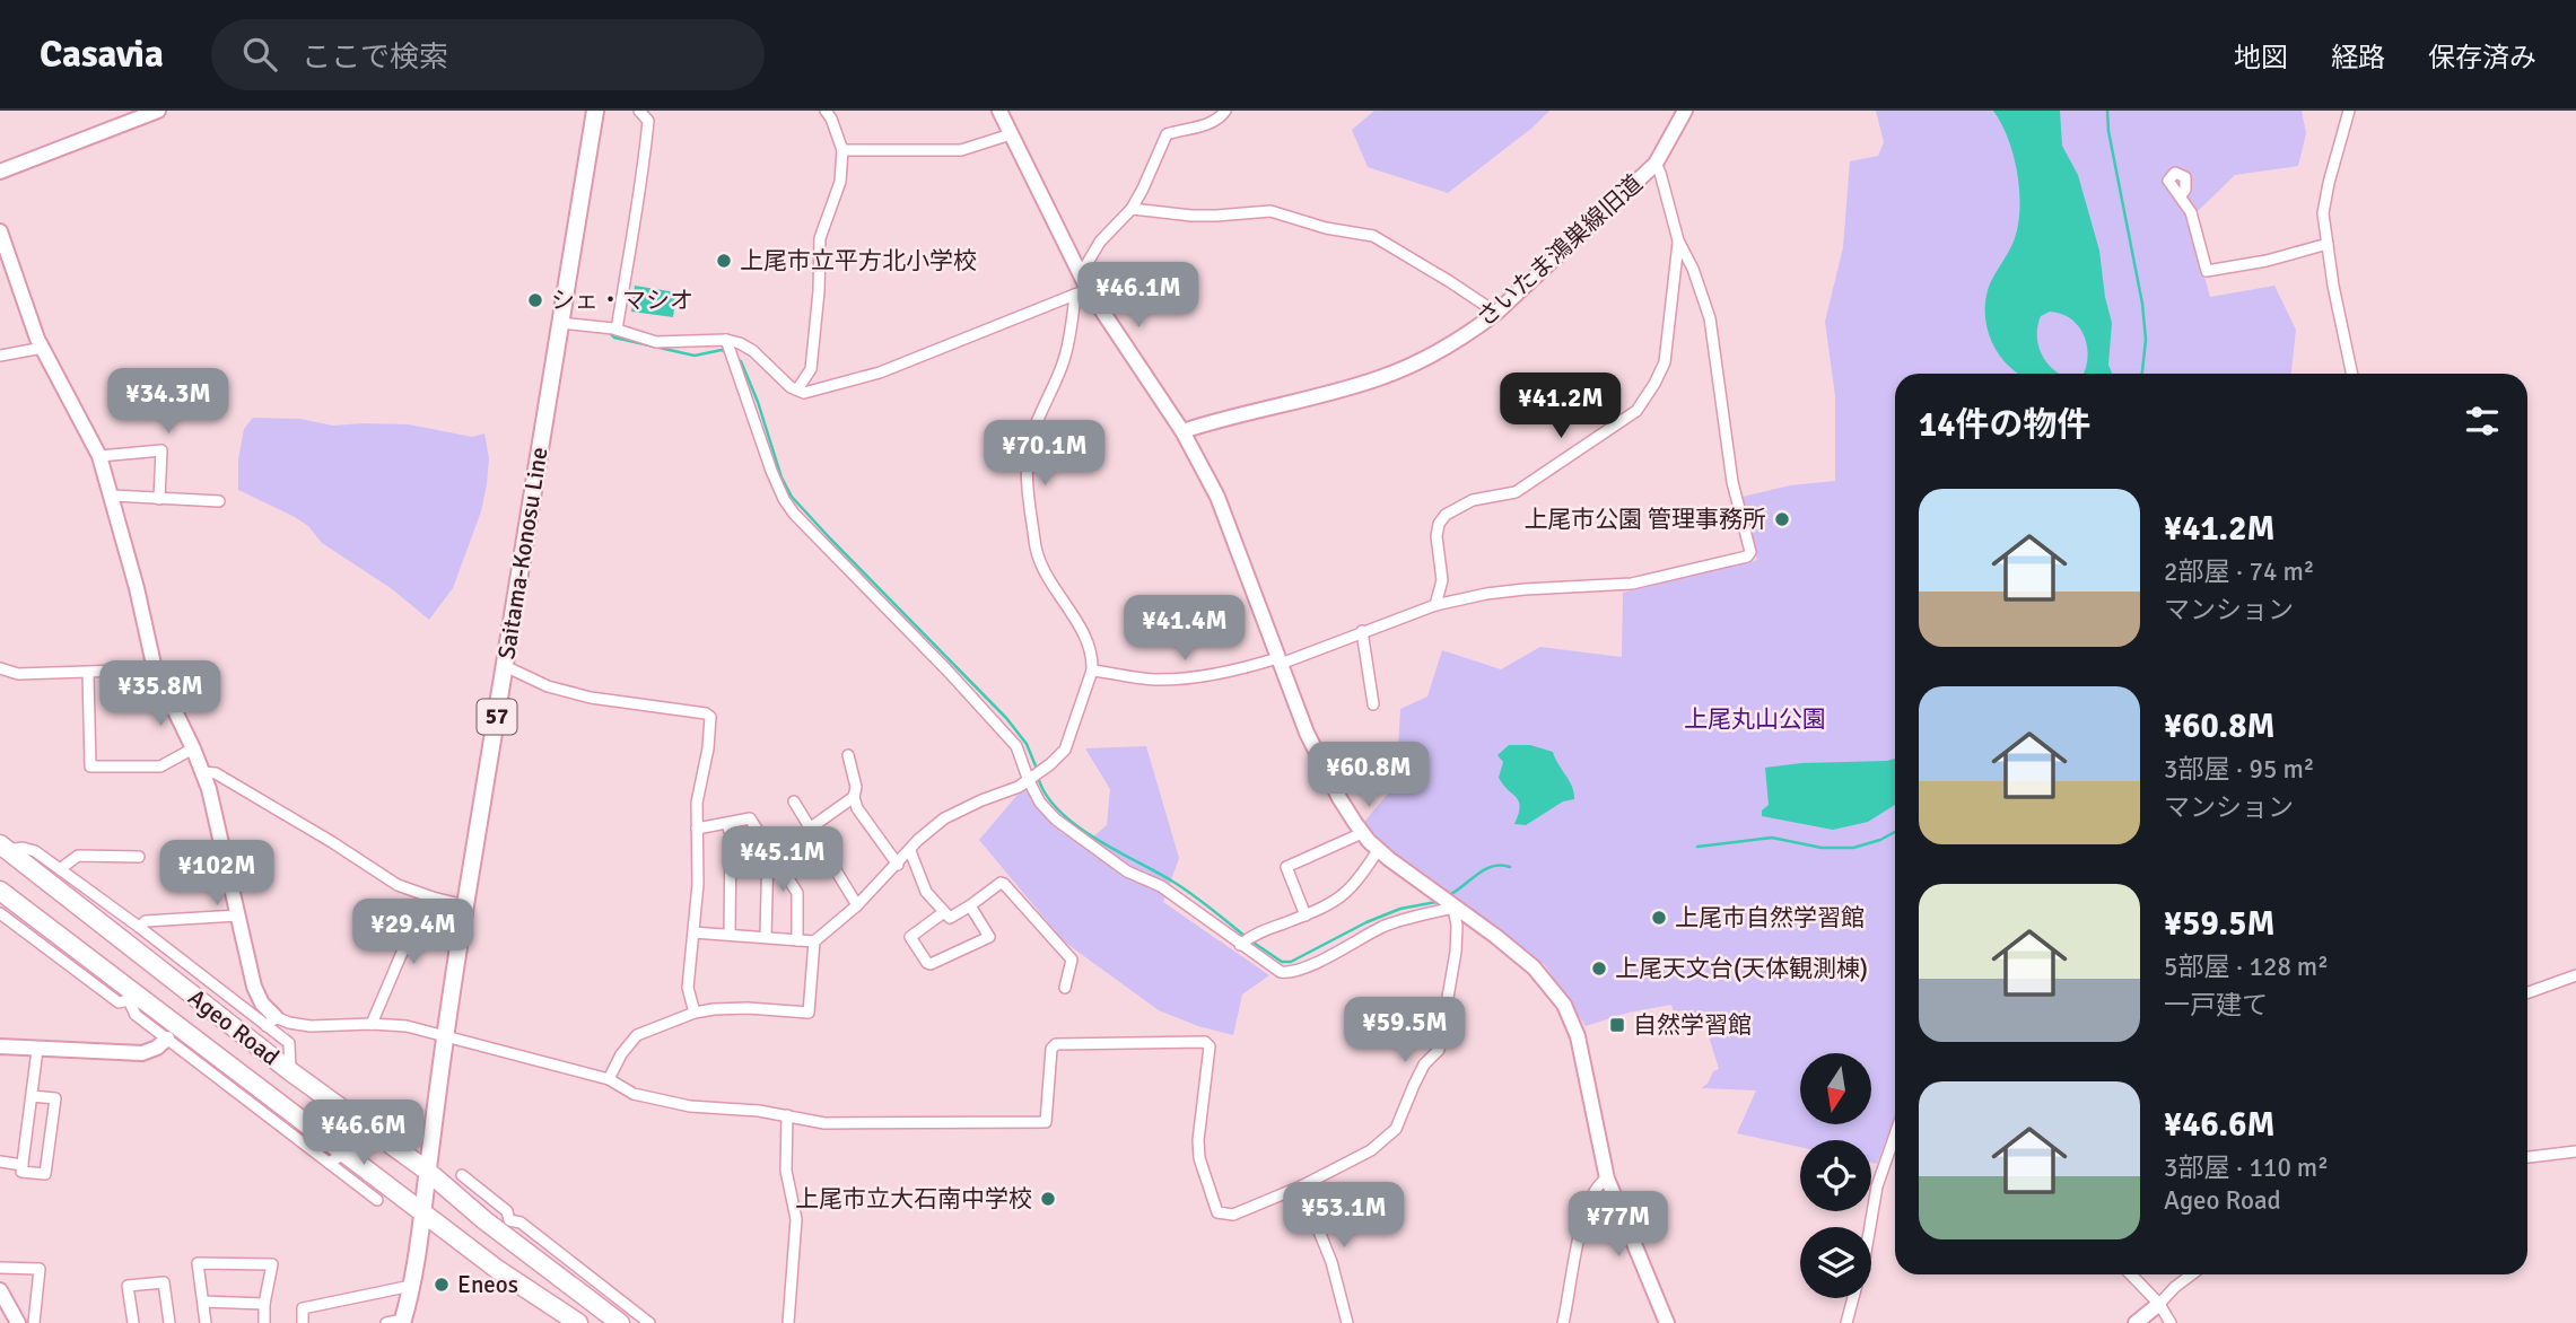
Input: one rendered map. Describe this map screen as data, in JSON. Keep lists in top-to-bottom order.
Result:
{
  "streets": {
    "highway": ["Ageo Road"],
    "main road": ["Saitama-Konosu Line", "57"],
    "street": ["さいたま鴻巣線旧道"]
  },
  "crossings": [
    ["Saitama-Konosu Line", "Ageo Road"]
  ],
  "parks": ["上尾丸山公園"],
  "places": {
    "other": [
      "上尾市立平方北小学校",
      "シェ・マシオ",
      "上尾市公園 管理事務所",
      "上尾市自然学習館",
      "上尾天文台(天体観測棟)",
      "上尾市立大石南中学校",
      "Eneos"
    ],
    "transit": ["自然学習館"]
  },
  "north": "bottom",
  "page": {
    "header": "Casavia",
    "search": "ここで検索",
    "nav": ["地図", "経路", "保存済み"],
    "price": [
      "¥46.1M",
      "¥34.3M",
      "¥41.2M",
      "¥70.1M",
      "¥41.4M",
      "¥35.8M",
      "¥60.8M",
      "¥45.1M",
      "¥102M",
      "¥29.4M",
      "¥59.5M",
      "¥46.6M",
      "¥53.1M",
      "¥77M"
    ],
    "heading": "14件の物件",
    "list": [
      {
        "name": "¥41.2M",
        "note": "2部屋 · 74 m² · マンション"
      },
      {
        "name": "¥60.8M",
        "note": "3部屋 · 95 m² · マンション"
      },
      {
        "name": "¥59.5M",
        "note": "5部屋 · 128 m² · 一戸建て"
      },
      {
        "name": "¥46.6M",
        "note": "3部屋 · 110 m² · Ageo Road"
      }
    ]
  }
}
